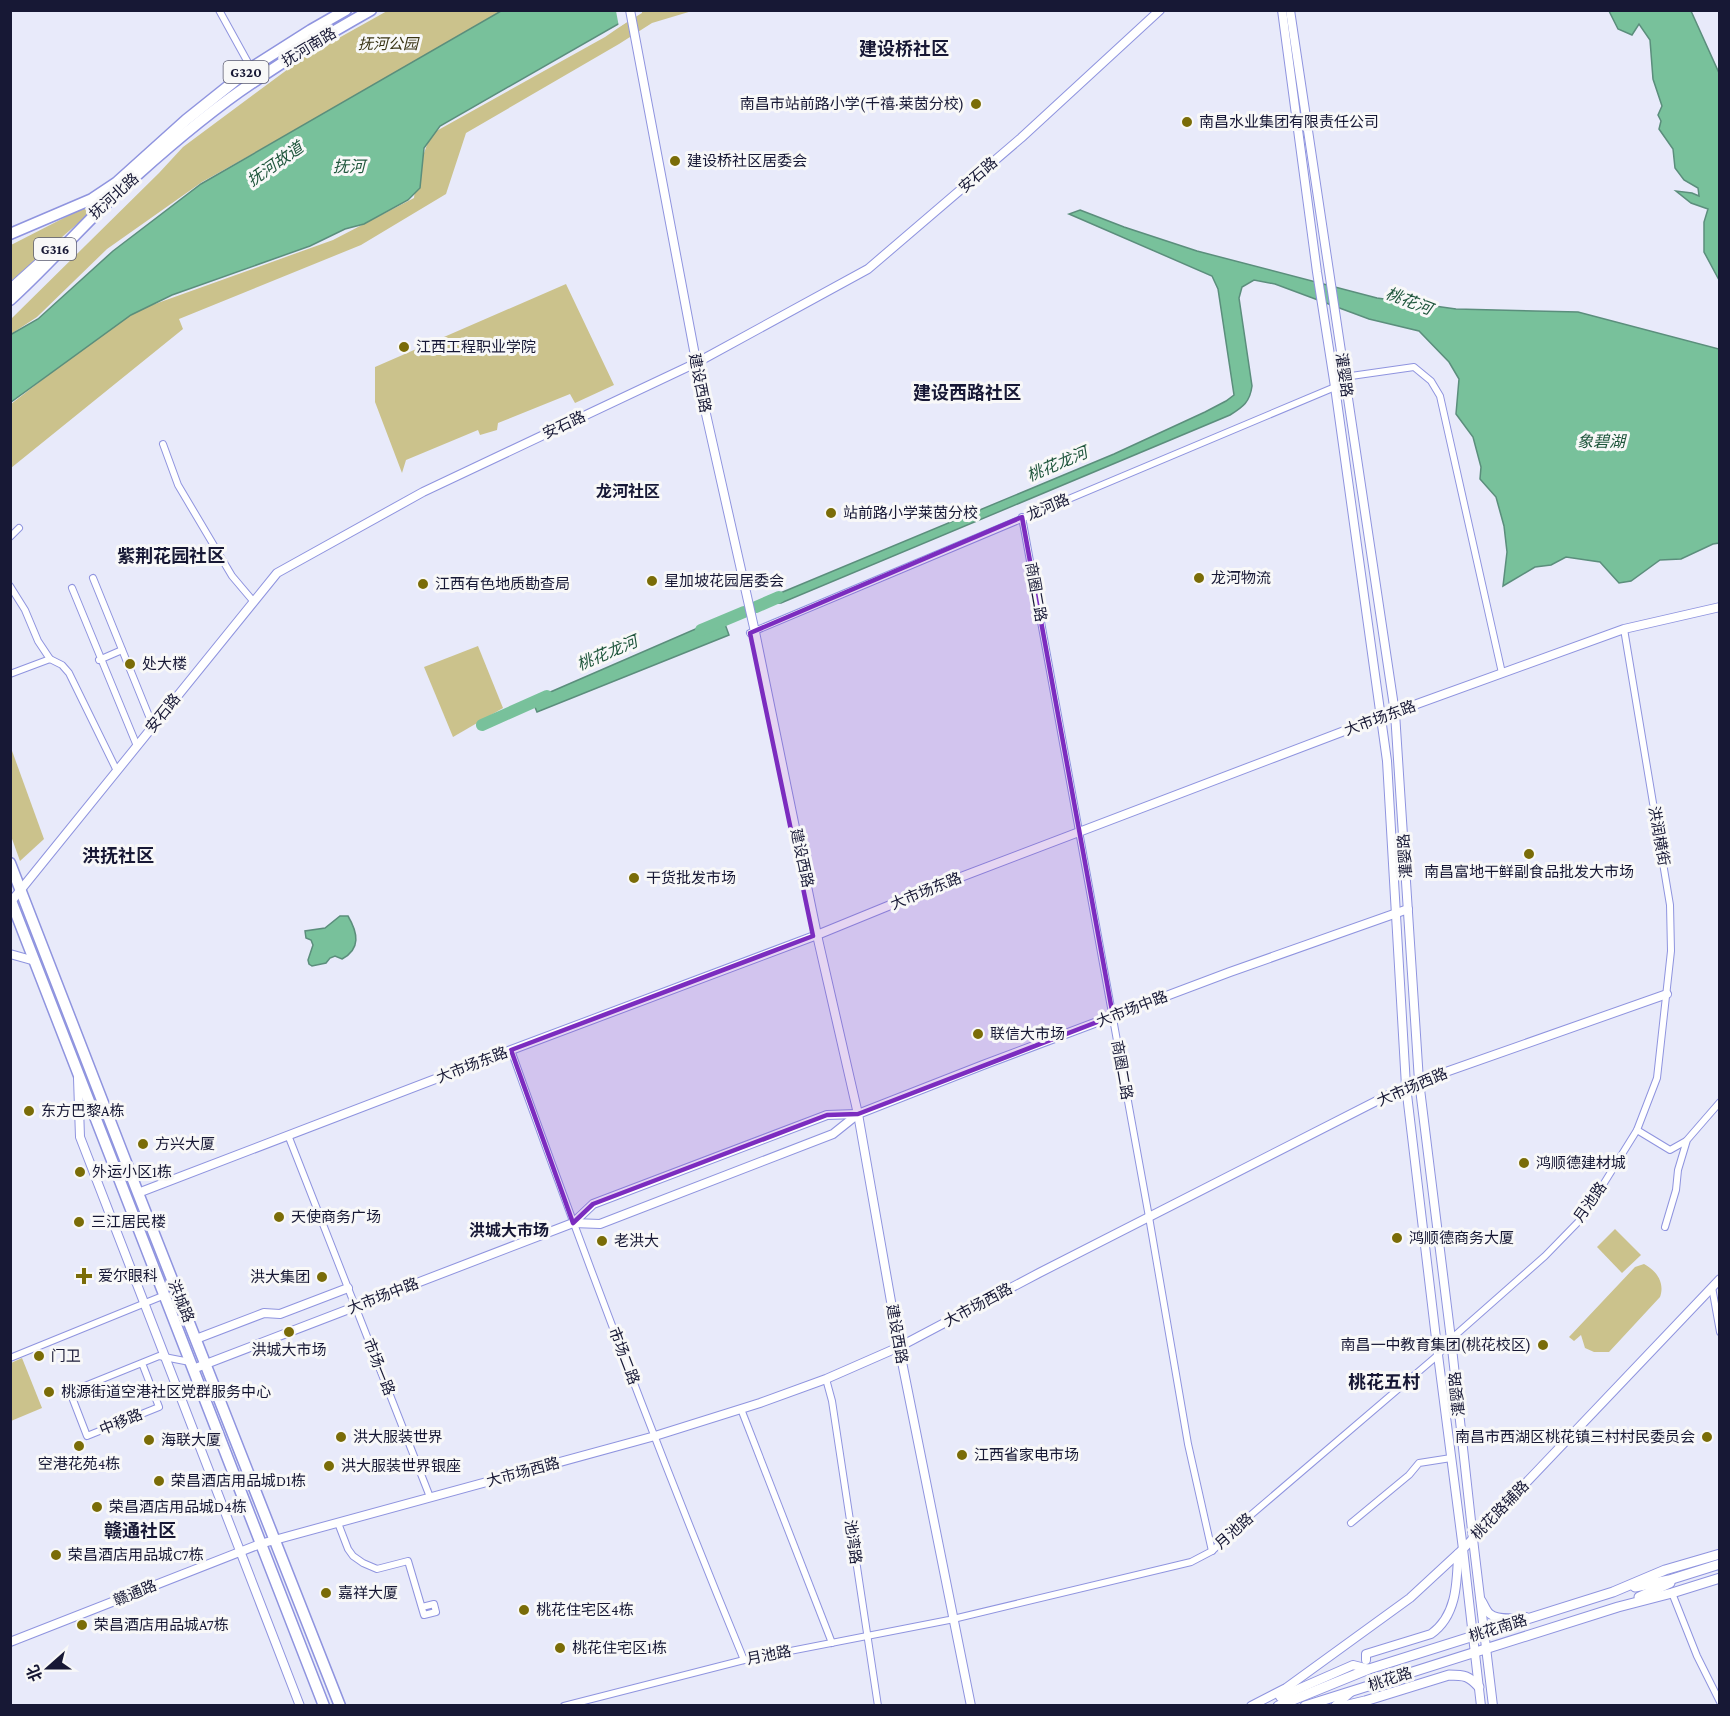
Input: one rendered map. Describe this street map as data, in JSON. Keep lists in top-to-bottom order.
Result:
{
  "streets": {
    "highway": [
      "抚河南路",
      "G320",
      "抚河北路",
      "洪城路"
    ],
    "main road": ["G316", "桃花南路", "桃花路"],
    "street": [
      "安石路",
      "灌婴路",
      "建设西路",
      "龙河路",
      "商圈二路",
      "大市场东路",
      "洪润横街",
      "大市场中路",
      "大市场西路",
      "月池路",
      "市场二路",
      "市场一路",
      "中移路",
      "桃花路辅路",
      "池湾路",
      "赣通路"
    ]
  },
  "crossings": [
    ["抚河南路", "抚河北路"],
    ["安石路", "建设西路"],
    ["安石路", "洪城路"],
    ["灌婴路", "龙河路"],
    ["灌婴路", "大市场东路"],
    ["灌婴路", "大市场中路"],
    ["灌婴路", "大市场西路"],
    ["灌婴路", "月池路"],
    ["灌婴路", "桃花路辅路"],
    ["灌婴路", "桃花南路"],
    ["灌婴路", "桃花路"],
    ["建设西路", "龙河路"],
    ["建设西路", "大市场东路"],
    ["建设西路", "大市场中路"],
    ["建设西路", "大市场西路"],
    ["建设西路", "月池路"],
    ["龙河路", "商圈二路"],
    ["龙河路", "大市场东路"],
    ["商圈二路", "大市场东路"],
    ["商圈二路", "大市场中路"],
    ["商圈二路", "大市场西路"],
    ["商圈二路", "月池路"],
    ["大市场东路", "洪润横街"],
    ["大市场东路", "洪城路"],
    ["大市场东路", "市场二路"],
    ["大市场东路", "市场一路"],
    ["洪润横街", "大市场西路"],
    ["洪润横街", "月池路"],
    ["大市场中路", "洪城路"],
    ["大市场中路", "市场二路"],
    ["大市场中路", "市场一路"],
    ["大市场中路", "中移路"],
    ["大市场西路", "洪城路"],
    ["大市场西路", "市场二路"],
    ["大市场西路", "市场一路"],
    ["大市场西路", "池湾路"],
    ["大市场西路", "赣通路"],
    ["月池路", "市场二路"],
    ["月池路", "池湾路"],
    ["洪城路", "中移路"],
    ["洪城路", "赣通路"],
    ["桃花南路", "桃花路"]
  ],
  "districts": [
    "建设桥社区",
    "建设西路社区",
    "龙河社区",
    "紫荆花园社区",
    "洪抚社区",
    "洪城大市场",
    "桃花五村",
    "赣通社区"
  ],
  "water": [
    "抚河故道",
    "抚河",
    "桃花河",
    "象碧湖",
    "桃花龙河"
  ],
  "parks": ["抚河公园"],
  "places": {
    "other": [
      "南昌市站前路小学(千禧·莱茵分校)",
      "南昌水业集团有限责任公司",
      "建设桥社区居委会",
      "江西工程职业学院",
      "站前路小学莱茵分校",
      "龙河物流",
      "星加坡花园居委会",
      "江西有色地质勘查局",
      "处大楼",
      "南昌富地干鲜副食品批发大市场",
      "干货批发市场",
      "联信大市场",
      "东方巴黎A栋",
      "方兴大厦",
      "鸿顺德建材城",
      "外运小区1栋",
      "天使商务广场",
      "三江居民楼",
      "鸿顺德商务大厦",
      "老洪大",
      "洪大集团",
      "洪城大市场",
      "南昌一中教育集团(桃花校区)",
      "门卫",
      "桃源街道空港社区党群服务中心",
      "洪大服装世界",
      "南昌市西湖区桃花镇三村村民委员会",
      "海联大厦",
      "空港花苑4栋",
      "江西省家电市场",
      "洪大服装世界银座",
      "荣昌酒店用品城D1栋",
      "荣昌酒店用品城D4栋",
      "荣昌酒店用品城C7栋",
      "嘉祥大厦",
      "桃花住宅区4栋",
      "荣昌酒店用品城A7栋",
      "桃花住宅区1栋"
    ],
    "health": ["爱尔眼科"]
  },
  "north": "left"
}
